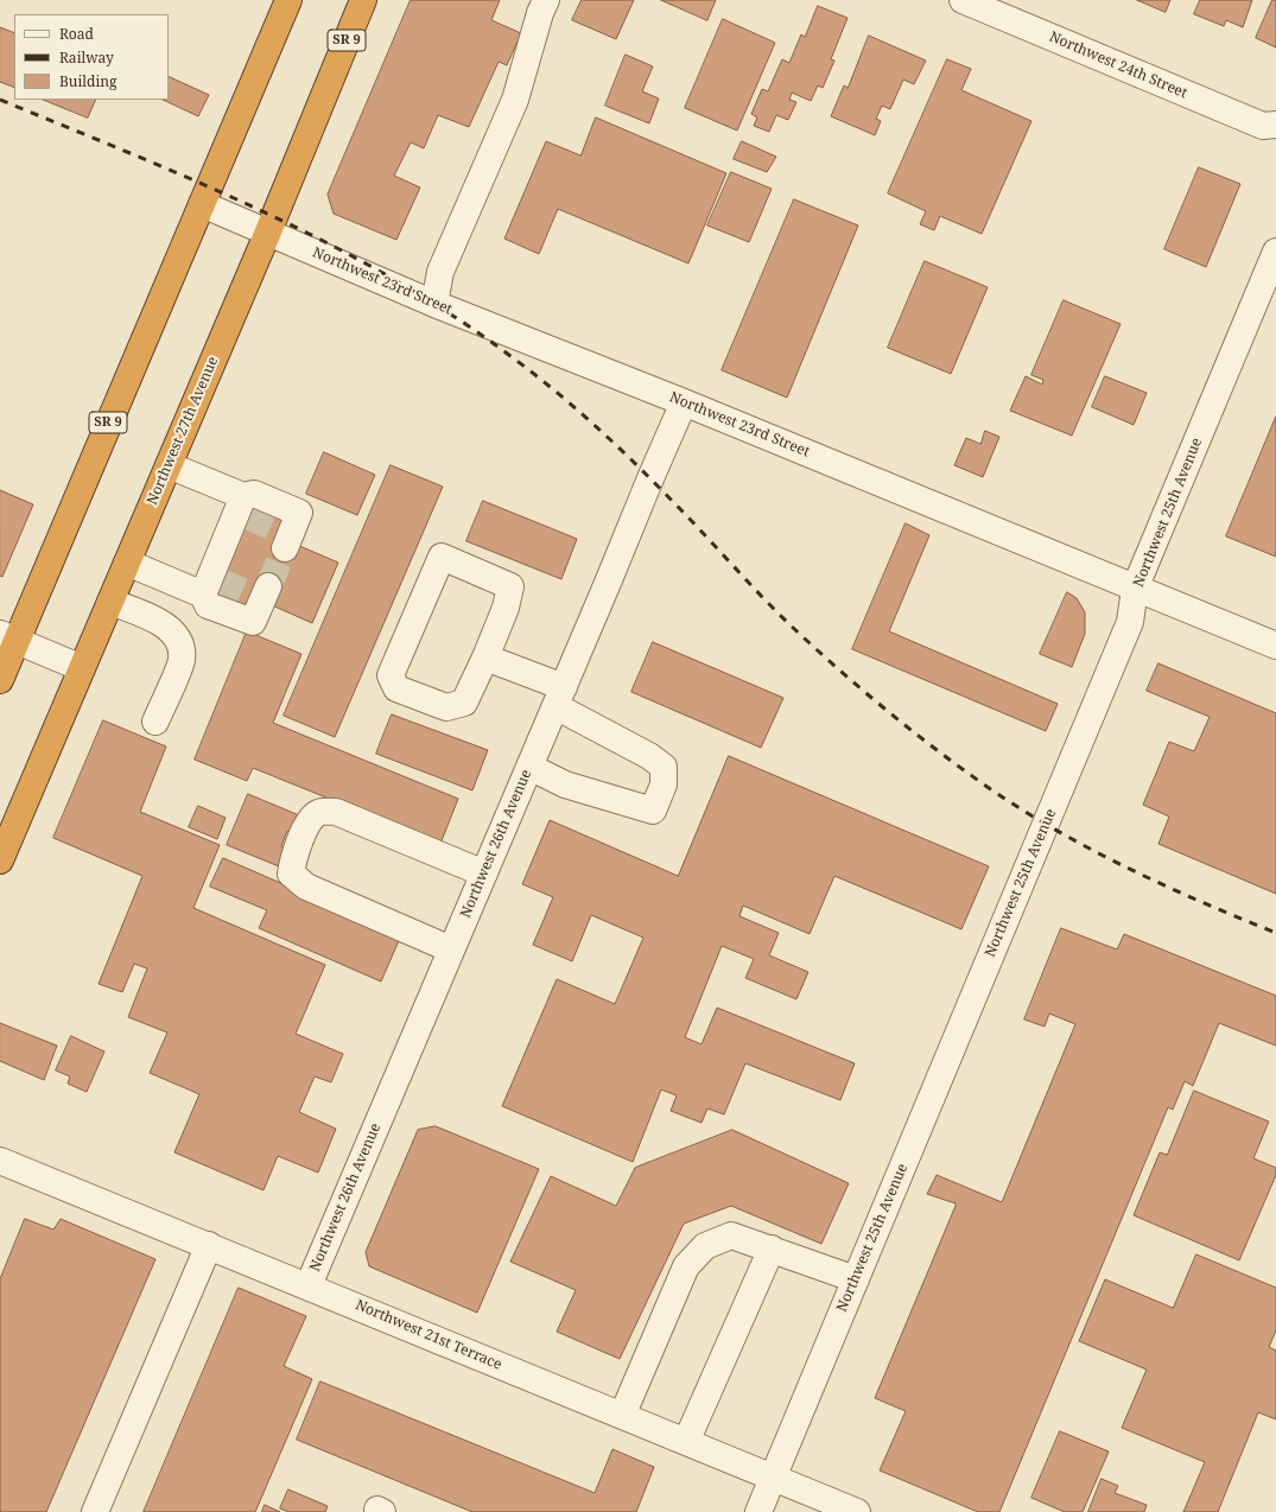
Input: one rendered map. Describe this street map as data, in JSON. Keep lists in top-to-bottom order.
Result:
{
  "streets": {
    "highway": ["SR 9", "Northwest 27th Avenue"],
    "street": [
      "Northwest 24th Street",
      "Northwest 23rd Street",
      "Northwest 25th Avenue",
      "Northwest 26th Avenue",
      "Northwest 21st Terrace"
    ]
  },
  "crossings": [
    ["SR 9", "Northwest 23rd Street"],
    ["Northwest 23rd Street", "Northwest 27th Avenue"],
    ["Northwest 23rd Street", "Northwest 25th Avenue"],
    ["Northwest 23rd Street", "Northwest 26th Avenue"],
    ["Northwest 25th Avenue", "Northwest 21st Terrace"],
    ["Northwest 26th Avenue", "Northwest 21st Terrace"]
  ],
  "legend": ["Road", "Railway", "Building"]
}
